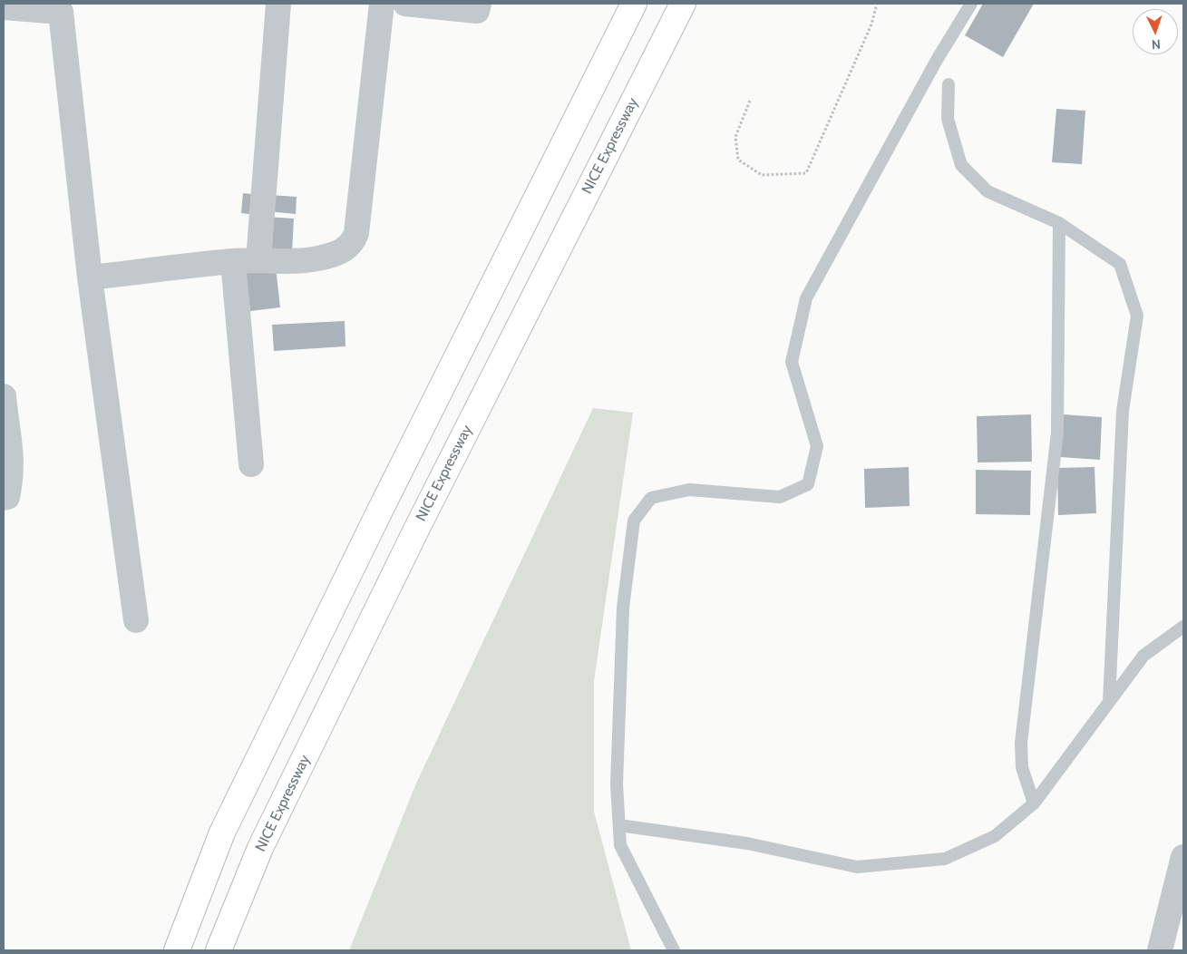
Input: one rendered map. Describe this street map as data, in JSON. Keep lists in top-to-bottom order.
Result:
{
  "streets": {
    "highway": ["NICE Expressway"]
  },
  "north": "bottom"
}
